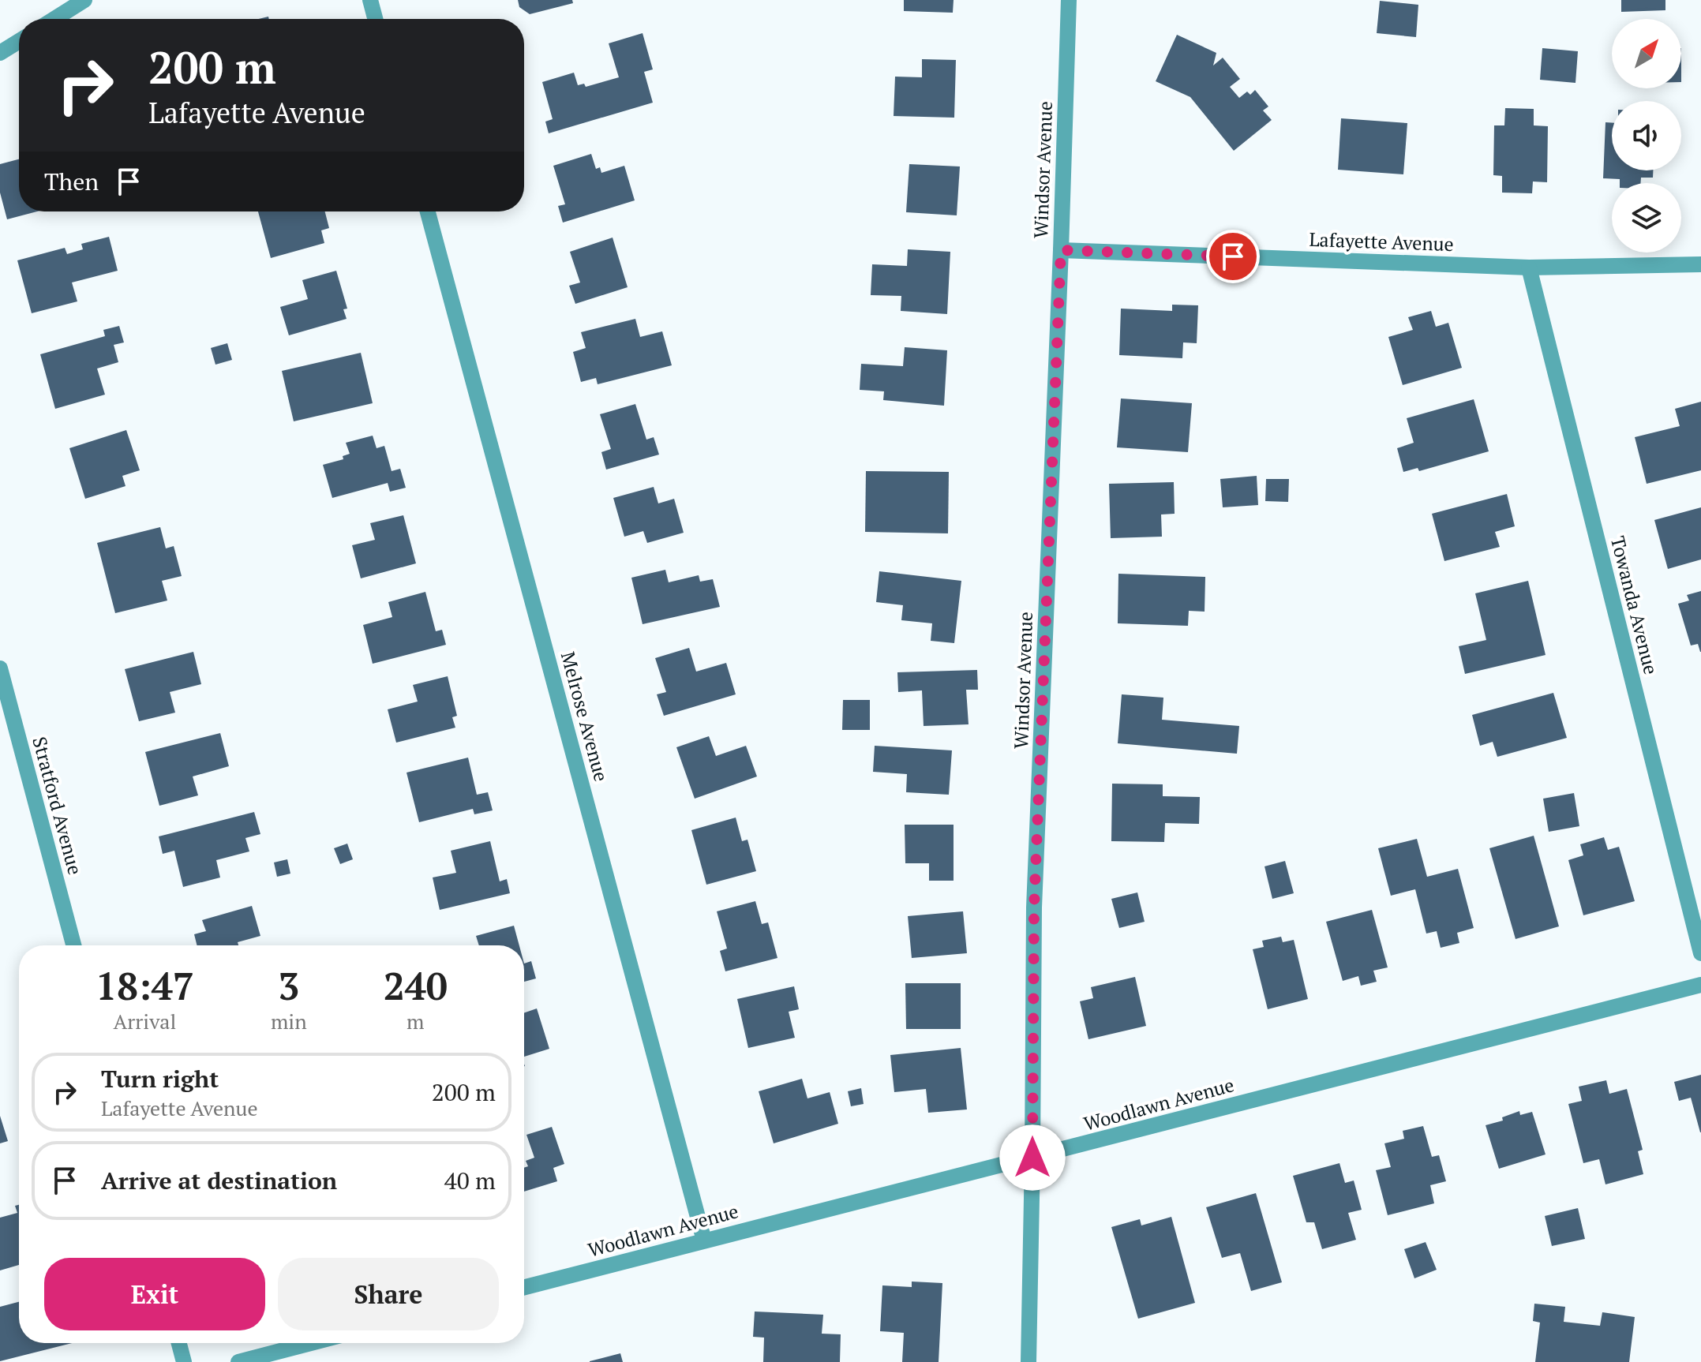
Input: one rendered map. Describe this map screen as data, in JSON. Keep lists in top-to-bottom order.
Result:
{
  "streets": {
    "street": [
      "Windsor Avenue",
      "Lafayette Avenue",
      "Towanda Avenue",
      "Melrose Avenue",
      "Stratford Avenue",
      "Woodlawn Avenue"
    ]
  },
  "crossings": [
    ["Windsor Avenue", "Lafayette Avenue"],
    ["Windsor Avenue", "Woodlawn Avenue"],
    ["Lafayette Avenue", "Towanda Avenue"],
    ["Melrose Avenue", "Woodlawn Avenue"]
  ],
  "north": "top right",
  "page": {
    "turn": ["200 m", "Lafayette Avenue"],
    "then": "Then",
    "eta": [
      "18:47",
      "Arrival",
      "3",
      "min",
      "240",
      "m"
    ],
    "list": [
      {
        "name": "Turn right",
        "note": "Lafayette Avenue",
        "value": "200 m"
      },
      {
        "name": "Arrive at destination",
        "value": "40 m"
      }
    ],
    "buttons": ["Exit", "Share"]
  }
}
